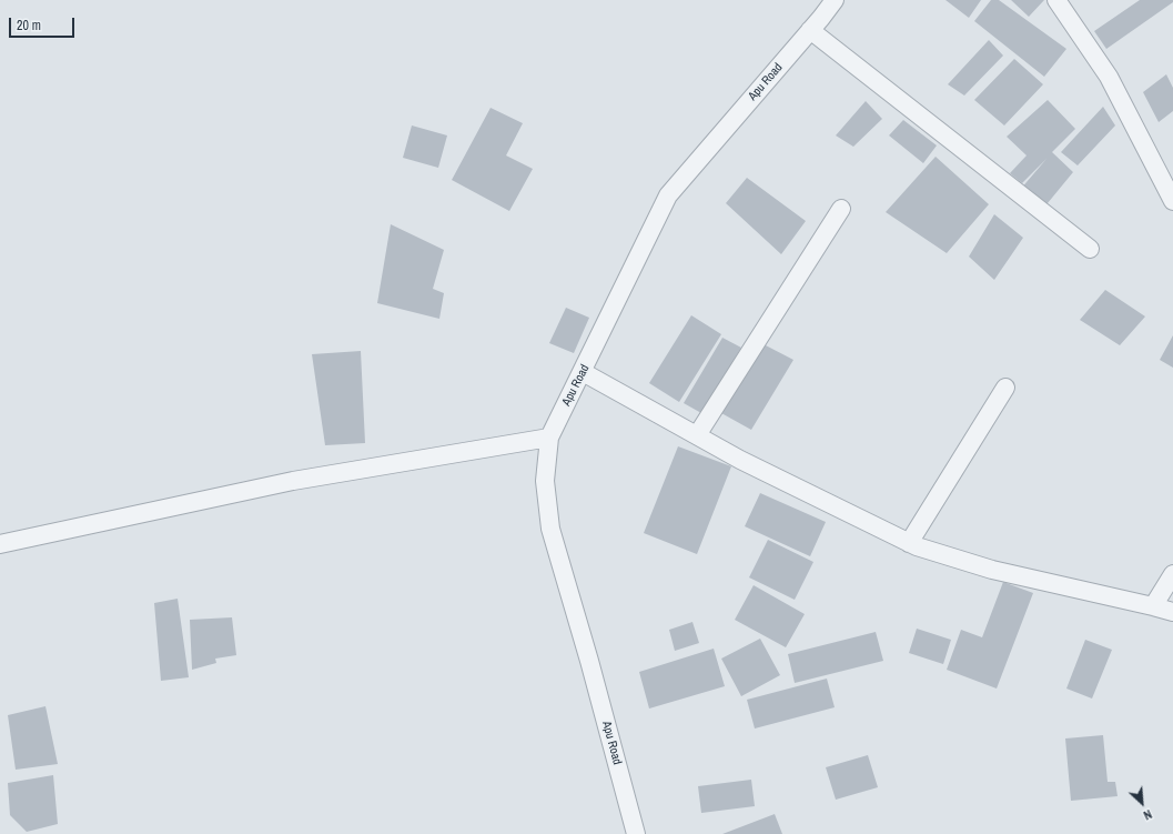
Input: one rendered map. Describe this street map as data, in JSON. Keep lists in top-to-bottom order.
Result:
{
  "streets": {
    "street": ["Apu Road"]
  },
  "scale_bar": "20 m",
  "north": "bottom right"
}
